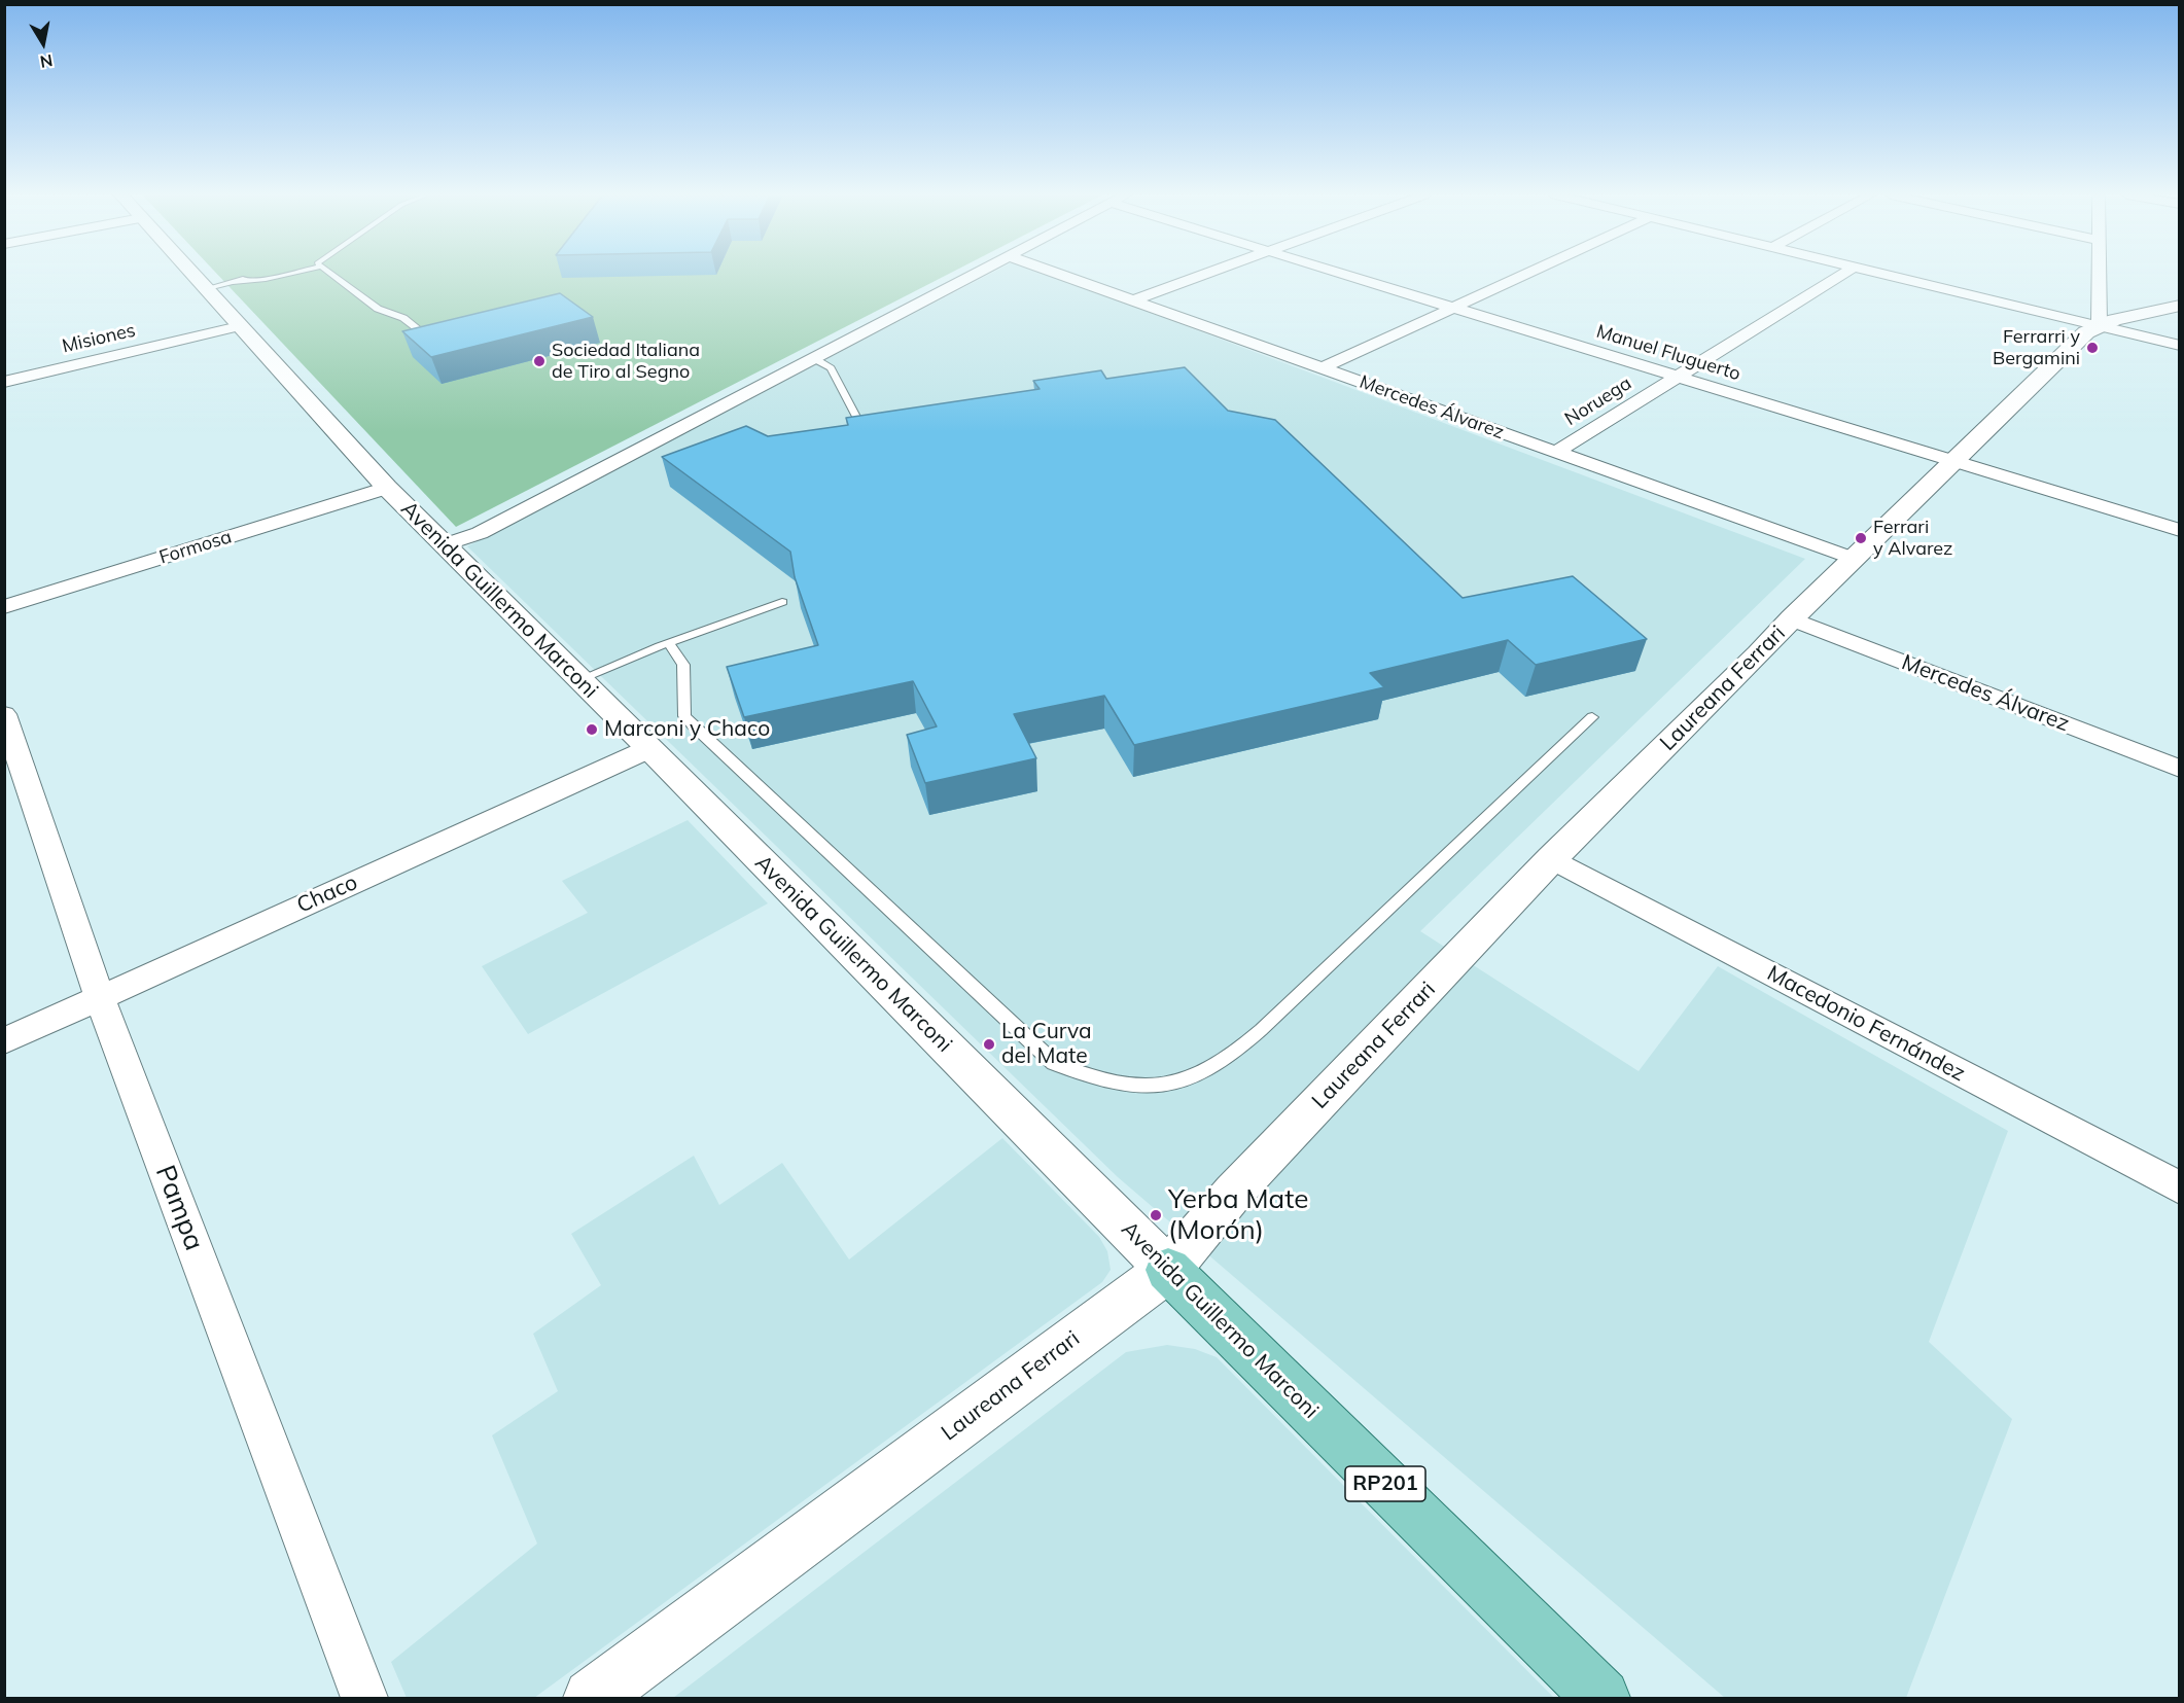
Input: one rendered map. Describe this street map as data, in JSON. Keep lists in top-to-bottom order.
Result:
{
  "streets": {
    "main road": ["Avenida Guillermo Marconi", "Laureana Ferrari", "RP201"],
    "street": [
      "Misiones",
      "Manuel Fluguerto",
      "Noruega",
      "Mercedes Álvarez",
      "Formosa",
      "Chaco",
      "Macedonio Fernández",
      "Pampa"
    ]
  },
  "crossings": [
    ["Misiones", "Avenida Guillermo Marconi"],
    ["Manuel Fluguerto", "Noruega"],
    ["Manuel Fluguerto", "Laureana Ferrari"],
    ["Noruega", "Mercedes Álvarez"],
    ["Mercedes Álvarez", "Laureana Ferrari"],
    ["Formosa", "Avenida Guillermo Marconi"],
    ["Avenida Guillermo Marconi", "Laureana Ferrari"],
    ["Avenida Guillermo Marconi", "Chaco"],
    ["Laureana Ferrari", "Macedonio Fernández"],
    ["Chaco", "Pampa"]
  ],
  "places": [
    "Ferrarri y Bergamini",
    "Sociedad Italiana de Tiro al Segno",
    "Ferrari y Alvarez",
    "Marconi y Chaco",
    "La Curva del Mate",
    "Yerba Mate (Morón)"
  ],
  "north": "bottom"
}
